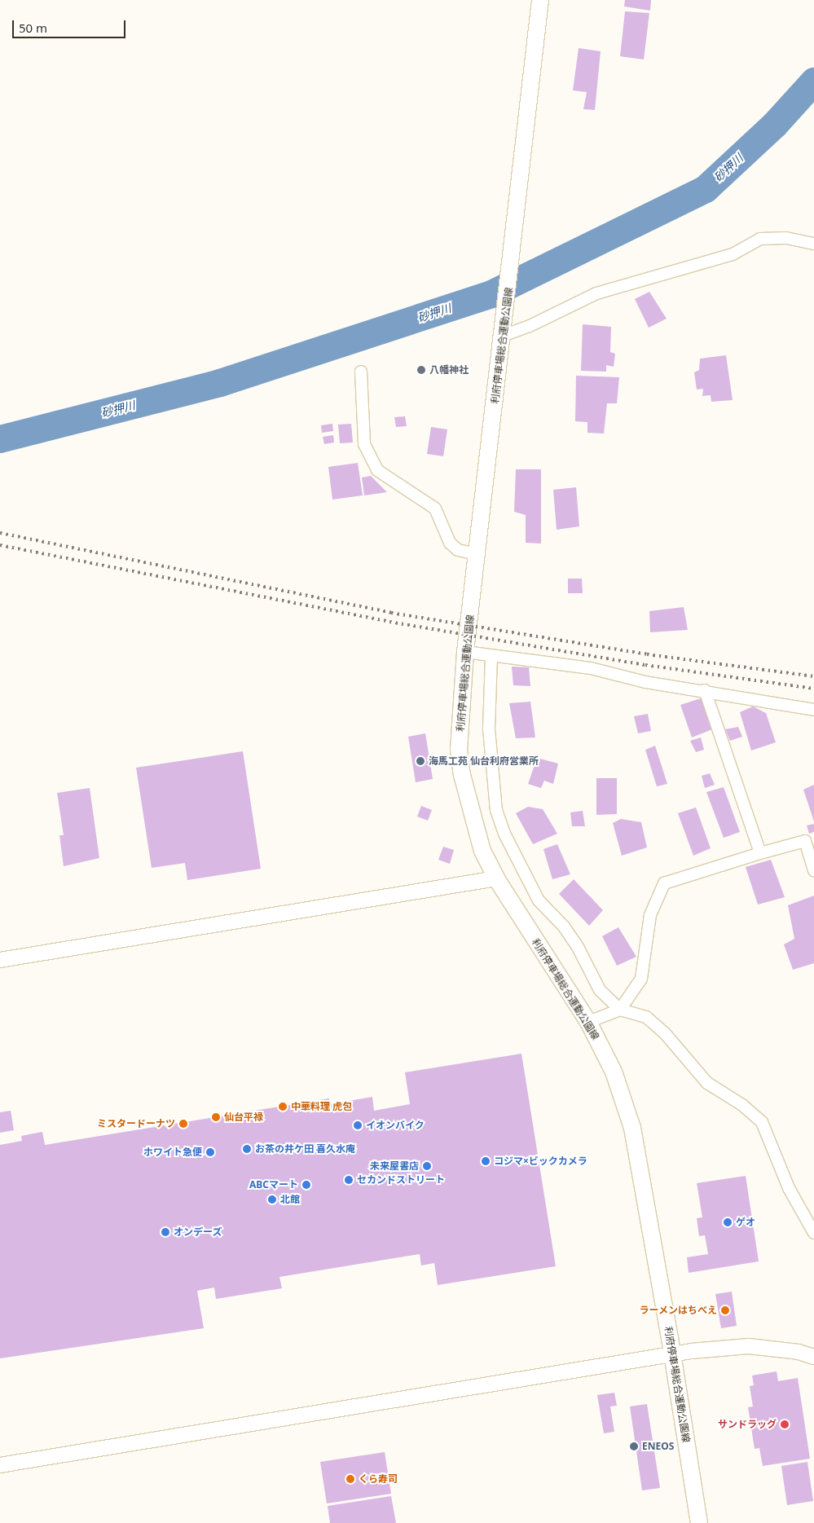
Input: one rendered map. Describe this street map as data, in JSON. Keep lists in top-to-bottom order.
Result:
{
  "streets": {
    "main road": ["利府停車場総合運動公園線"]
  },
  "water": ["砂押川"],
  "places": [
    "八幡神社",
    "海馬工苑 仙台利府営業所",
    "中華料理 虎包",
    "仙台平禄",
    "ミスタードーナツ",
    "イオンバイク",
    "お茶の井ケ田 喜久水庵",
    "ホワイト急便",
    "コジマ×ビックカメラ",
    "未来屋書店",
    "セカンドストリート",
    "ABCマート",
    "北館",
    "ゲオ",
    "オンデーズ",
    "ラーメンはちべえ",
    "サンドラッグ",
    "ENEOS",
    "くら寿司"
  ],
  "scale_bar": "50 m"
}
